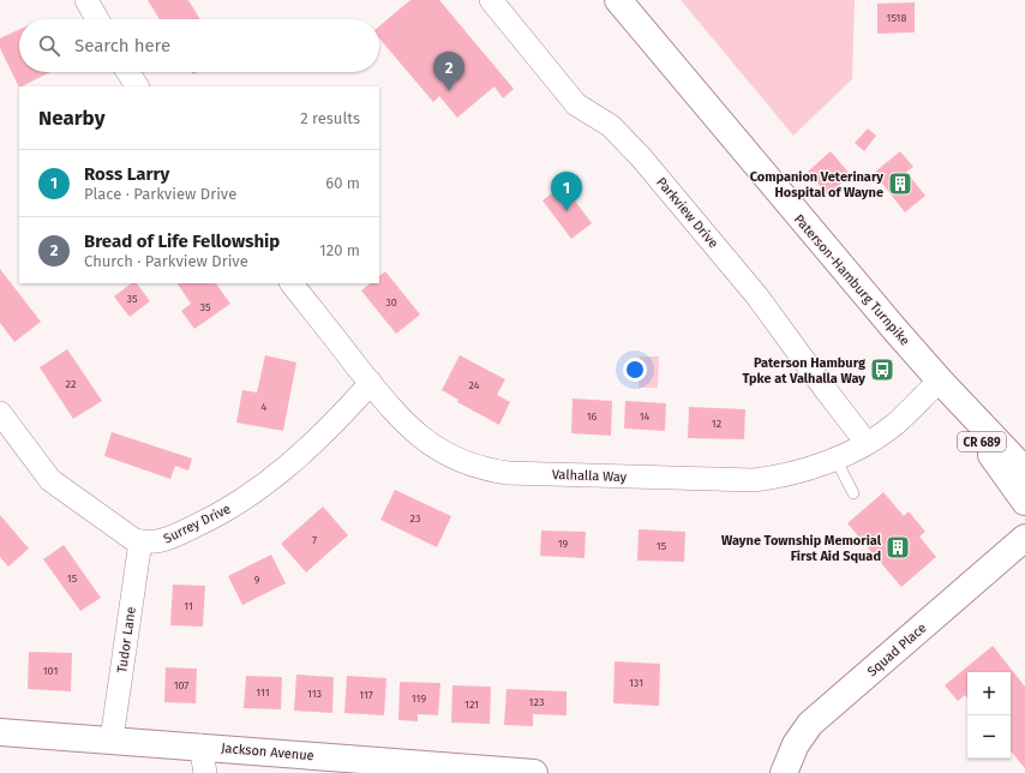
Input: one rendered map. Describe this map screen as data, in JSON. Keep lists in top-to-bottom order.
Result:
{
  "streets": {
    "street": [
      "Parkview Drive",
      "Paterson-Hamburg Turnpike",
      "CR 689",
      "Valhalla Way",
      "Surrey Drive",
      "Tudor Lane",
      "Squad Place",
      "Jackson Avenue"
    ]
  },
  "crossings": [
    ["Parkview Drive", "Valhalla Way"],
    ["Paterson-Hamburg Turnpike", "Valhalla Way"],
    ["Valhalla Way", "Surrey Drive"],
    ["Surrey Drive", "Tudor Lane"],
    ["Tudor Lane", "Jackson Avenue"]
  ],
  "places": {
    "building": ["Companion Veterinary Hospital of Wayne", "Wayne Township Memorial First Aid Squad"],
    "bus stop": ["Paterson Hamburg Tpke at Valhalla Way"]
  },
  "house_numbers": [
    "1518",
    "35",
    "30",
    "35",
    "22",
    "24",
    "4",
    "16",
    "14",
    "12",
    "23",
    "7",
    "19",
    "15",
    "15",
    "9",
    "11",
    "101",
    "131",
    "107",
    "111",
    "113",
    "117",
    "119",
    "123",
    "121"
  ],
  "page": {
    "search": "Search here",
    "pins": ["2", "1"],
    "heading": ["Nearby", "2 results"],
    "list": [
      {
        "mark": "1",
        "name": "Ross Larry",
        "note": "Place · Parkview Drive",
        "value": "60 m"
      },
      {
        "mark": "2",
        "name": "Bread of Life Fellowship",
        "note": "Church · Parkview Drive",
        "value": "120 m"
      }
    ],
    "map_buttons": ["+", "−"]
  }
}
